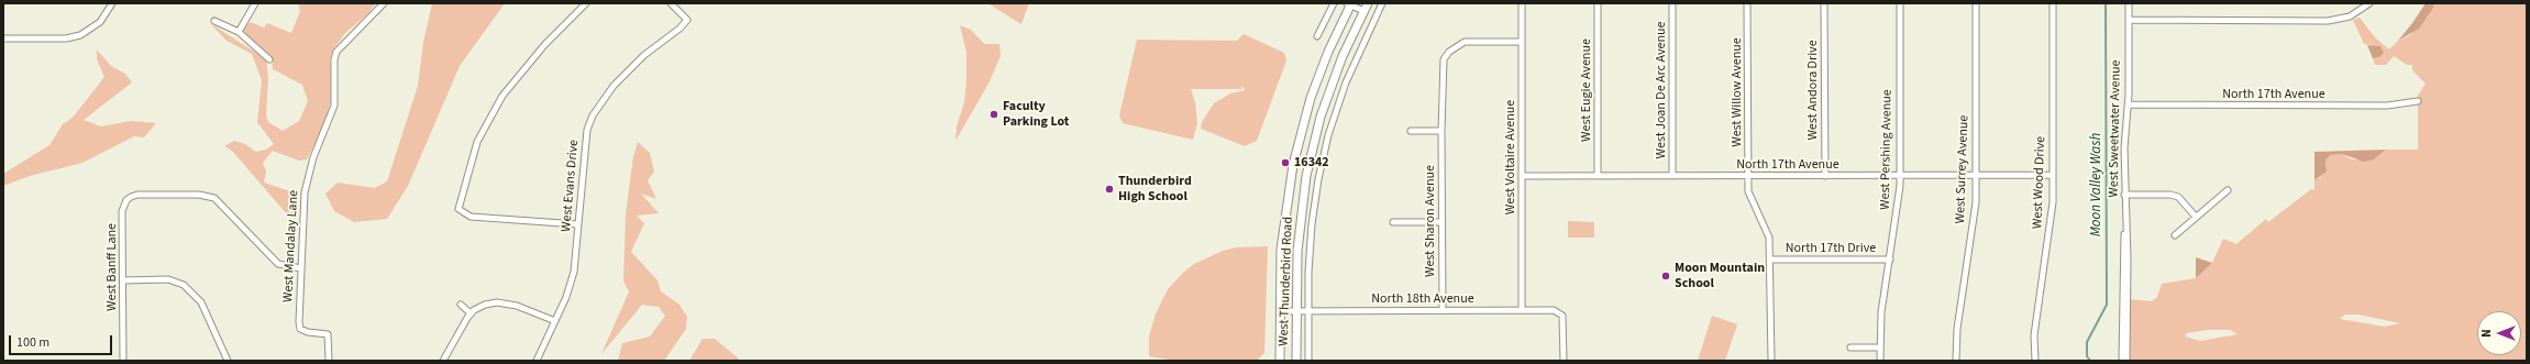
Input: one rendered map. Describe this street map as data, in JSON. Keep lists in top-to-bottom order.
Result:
{
  "streets": {
    "main road": ["West Thunderbird Road"],
    "street": [
      "West Eugie Avenue",
      "West Joan De Arc Avenue",
      "West Andora Drive",
      "West Willow Avenue",
      "North 17th Avenue",
      "West Sweetwater Avenue",
      "West Pershing Avenue",
      "West Voltaire Avenue",
      "West Surrey Avenue",
      "West Wood Drive",
      "West Evans Drive",
      "West Sharon Avenue",
      "West Mandalay Lane",
      "North 17th Drive",
      "West Banff Lane",
      "North 18th Avenue"
    ]
  },
  "crossings": [
    ["West Eugie Avenue", "North 17th Avenue"],
    ["West Joan De Arc Avenue", "North 17th Avenue"],
    ["West Andora Drive", "North 17th Avenue"],
    ["West Willow Avenue", "North 17th Avenue"],
    ["West Willow Avenue", "North 17th Drive"],
    ["North 17th Avenue", "West Sweetwater Avenue"],
    ["North 17th Avenue", "West Pershing Avenue"],
    ["North 17th Avenue", "West Voltaire Avenue"],
    ["North 17th Avenue", "West Surrey Avenue"],
    ["North 17th Avenue", "West Wood Drive"],
    ["West Pershing Avenue", "North 17th Drive"],
    ["West Voltaire Avenue", "West Sharon Avenue"],
    ["West Voltaire Avenue", "North 18th Avenue"],
    ["West Sharon Avenue", "North 18th Avenue"],
    ["West Mandalay Lane", "West Banff Lane"],
    ["West Thunderbird Road", "North 18th Avenue"]
  ],
  "water": ["Moon Valley Wash"],
  "places": [
    "Faculty Parking Lot",
    "16342",
    "Thunderbird High School",
    "Moon Mountain School"
  ],
  "scale_bar": "100 m",
  "north": "left"
}
